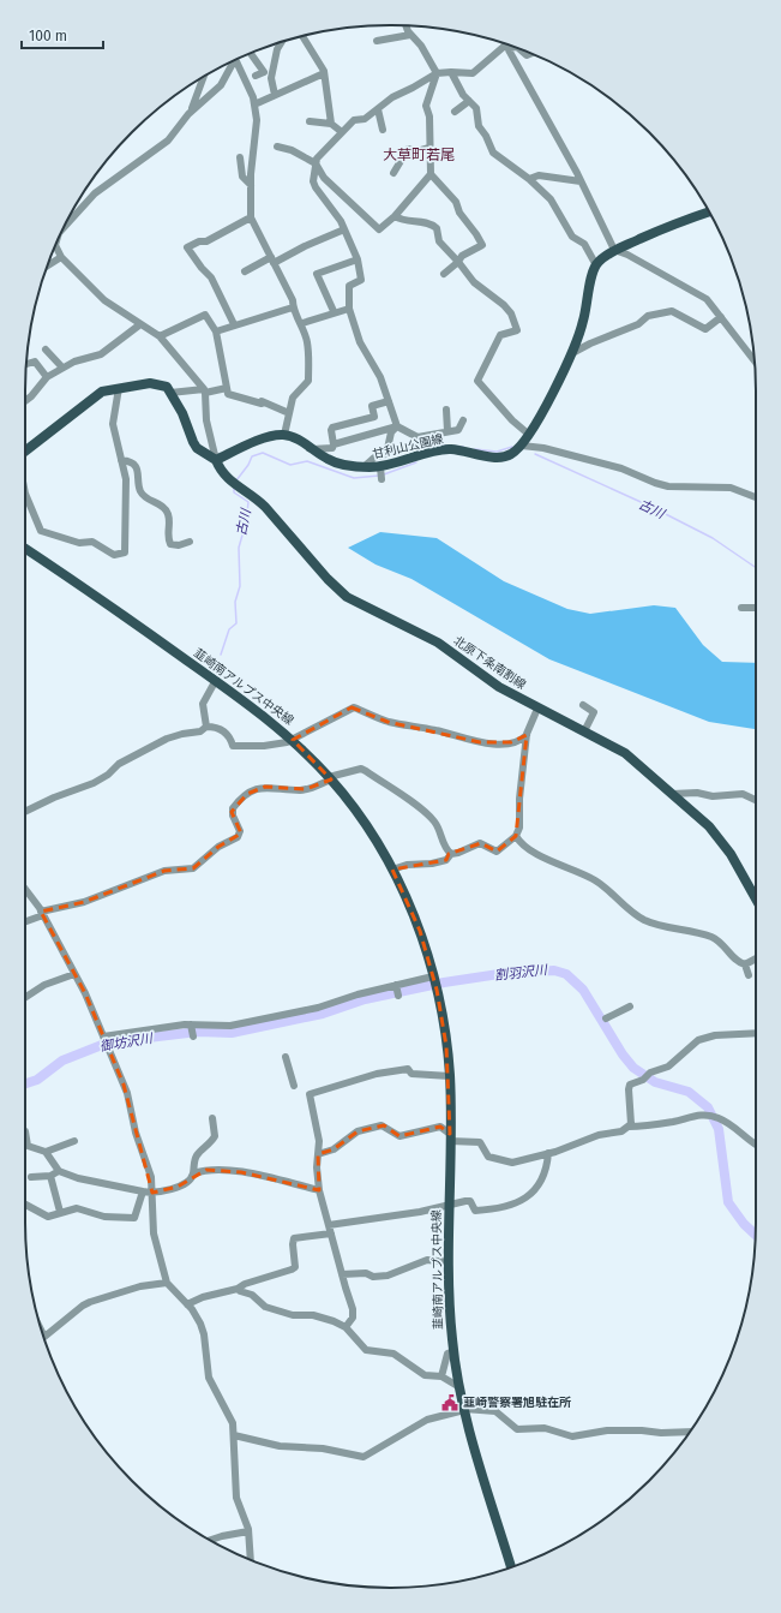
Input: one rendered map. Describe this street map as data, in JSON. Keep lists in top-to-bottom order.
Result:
{
  "streets": {
    "main road": ["甘利山公園線", "北原下条南割線", "韮崎南アルプス中央線"]
  },
  "districts": ["大草町若尾"],
  "water": ["古川", "割羽沢川", "御坊沢川"],
  "places": {
    "public building": ["韮崎警察署旭駐在所"]
  },
  "scale_bar": "100 m"
}
